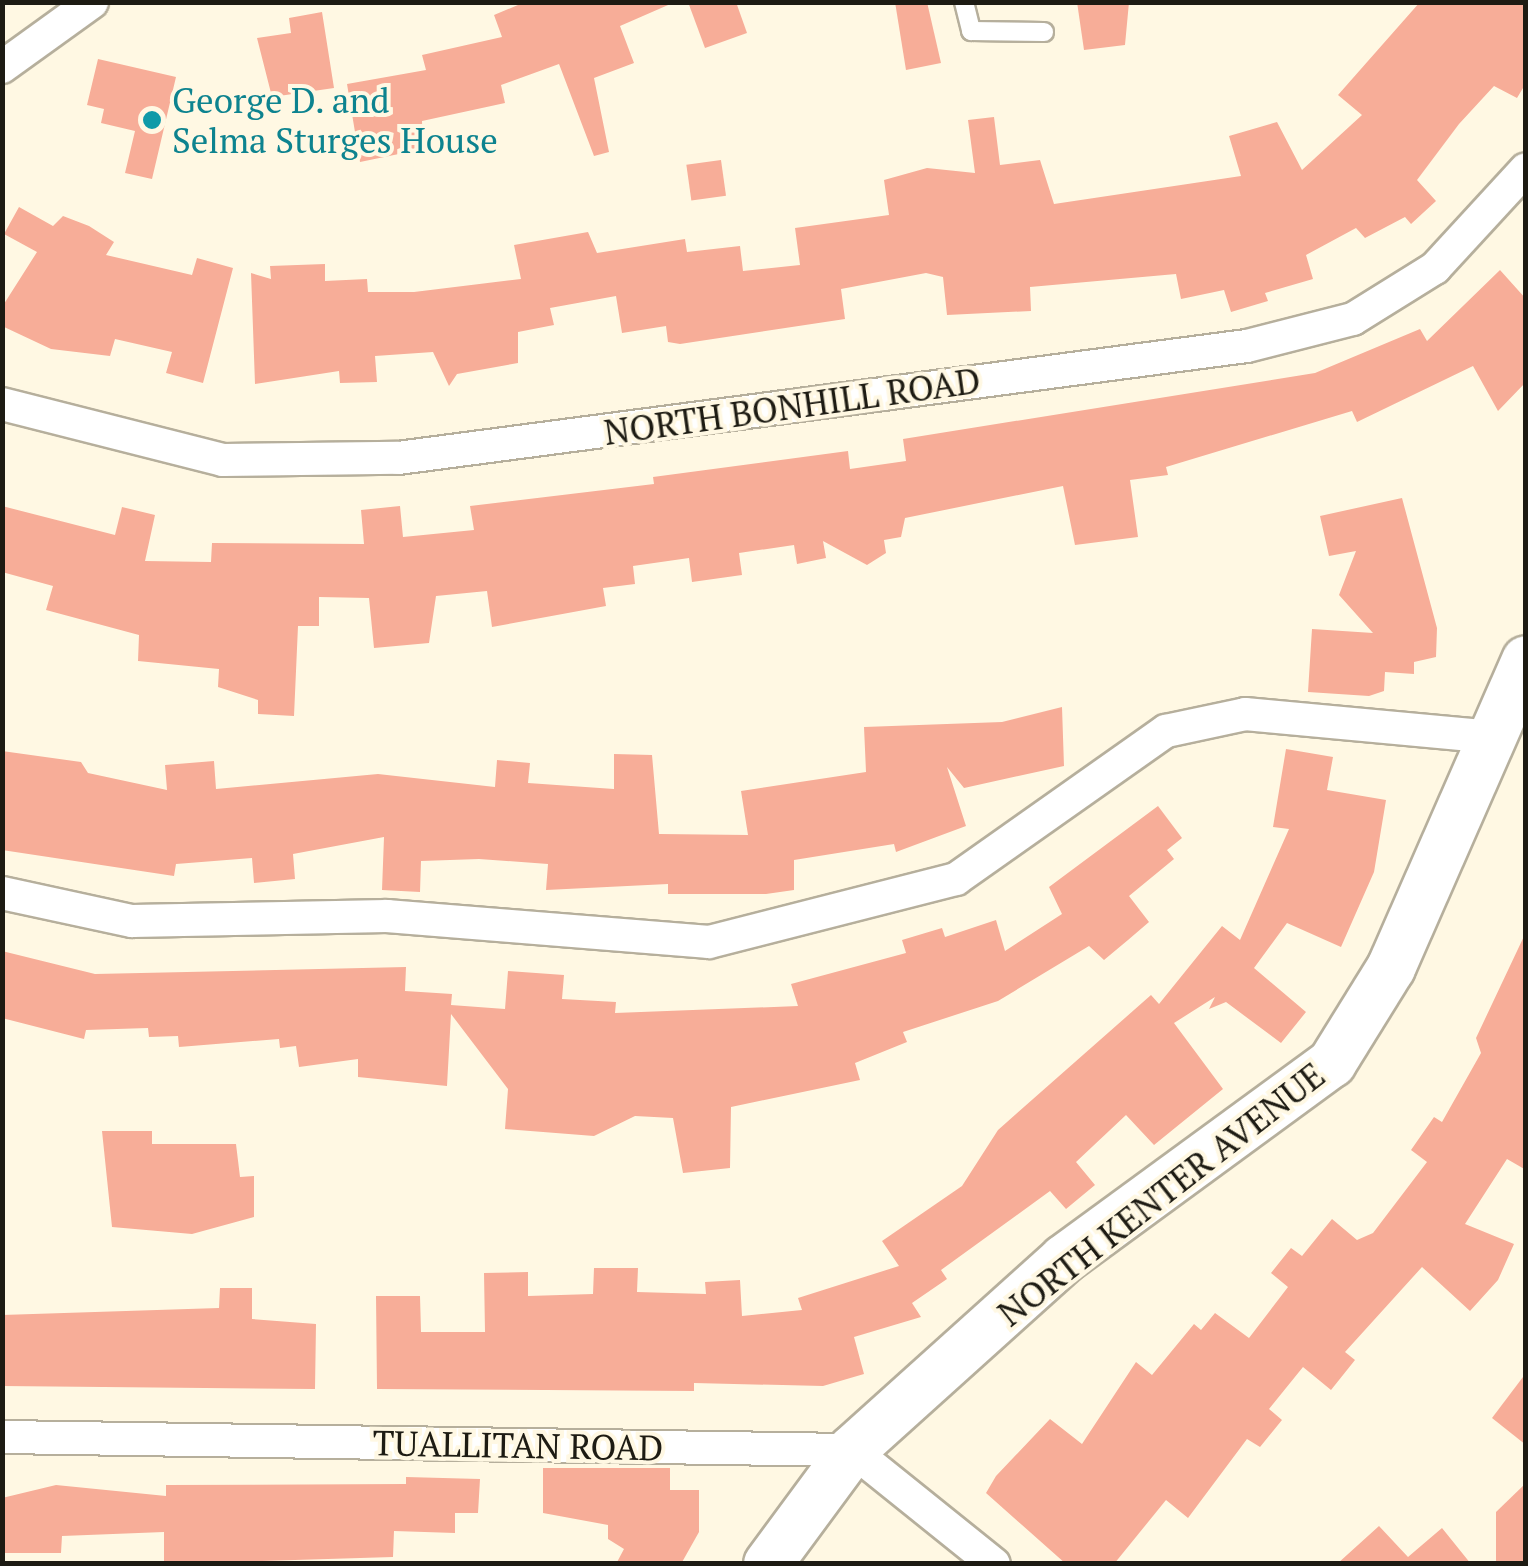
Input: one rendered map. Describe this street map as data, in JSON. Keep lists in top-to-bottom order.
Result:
{
  "streets": {
    "street": ["NORTH BONHILL ROAD", "NORTH KENTER AVENUE", "TUALLITAN ROAD"]
  },
  "crossings": [
    ["NORTH KENTER AVENUE", "TUALLITAN ROAD"]
  ],
  "places": ["George D. and Selma Sturges House"]
}
